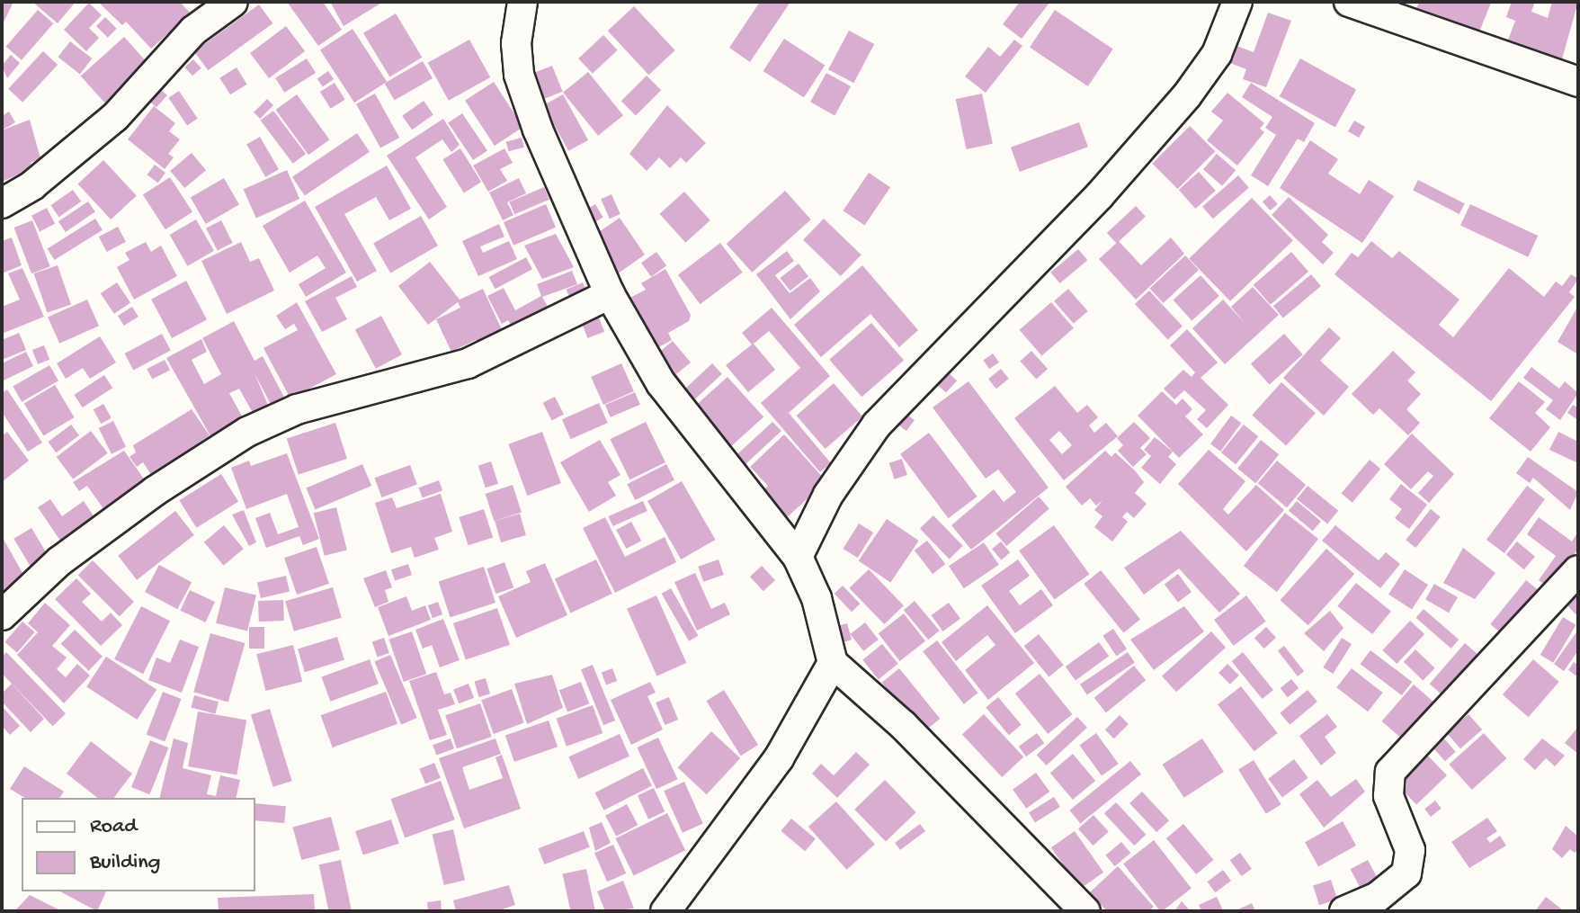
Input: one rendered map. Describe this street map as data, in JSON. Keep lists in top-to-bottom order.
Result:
{
  "legend": ["Road", "Building"]
}
